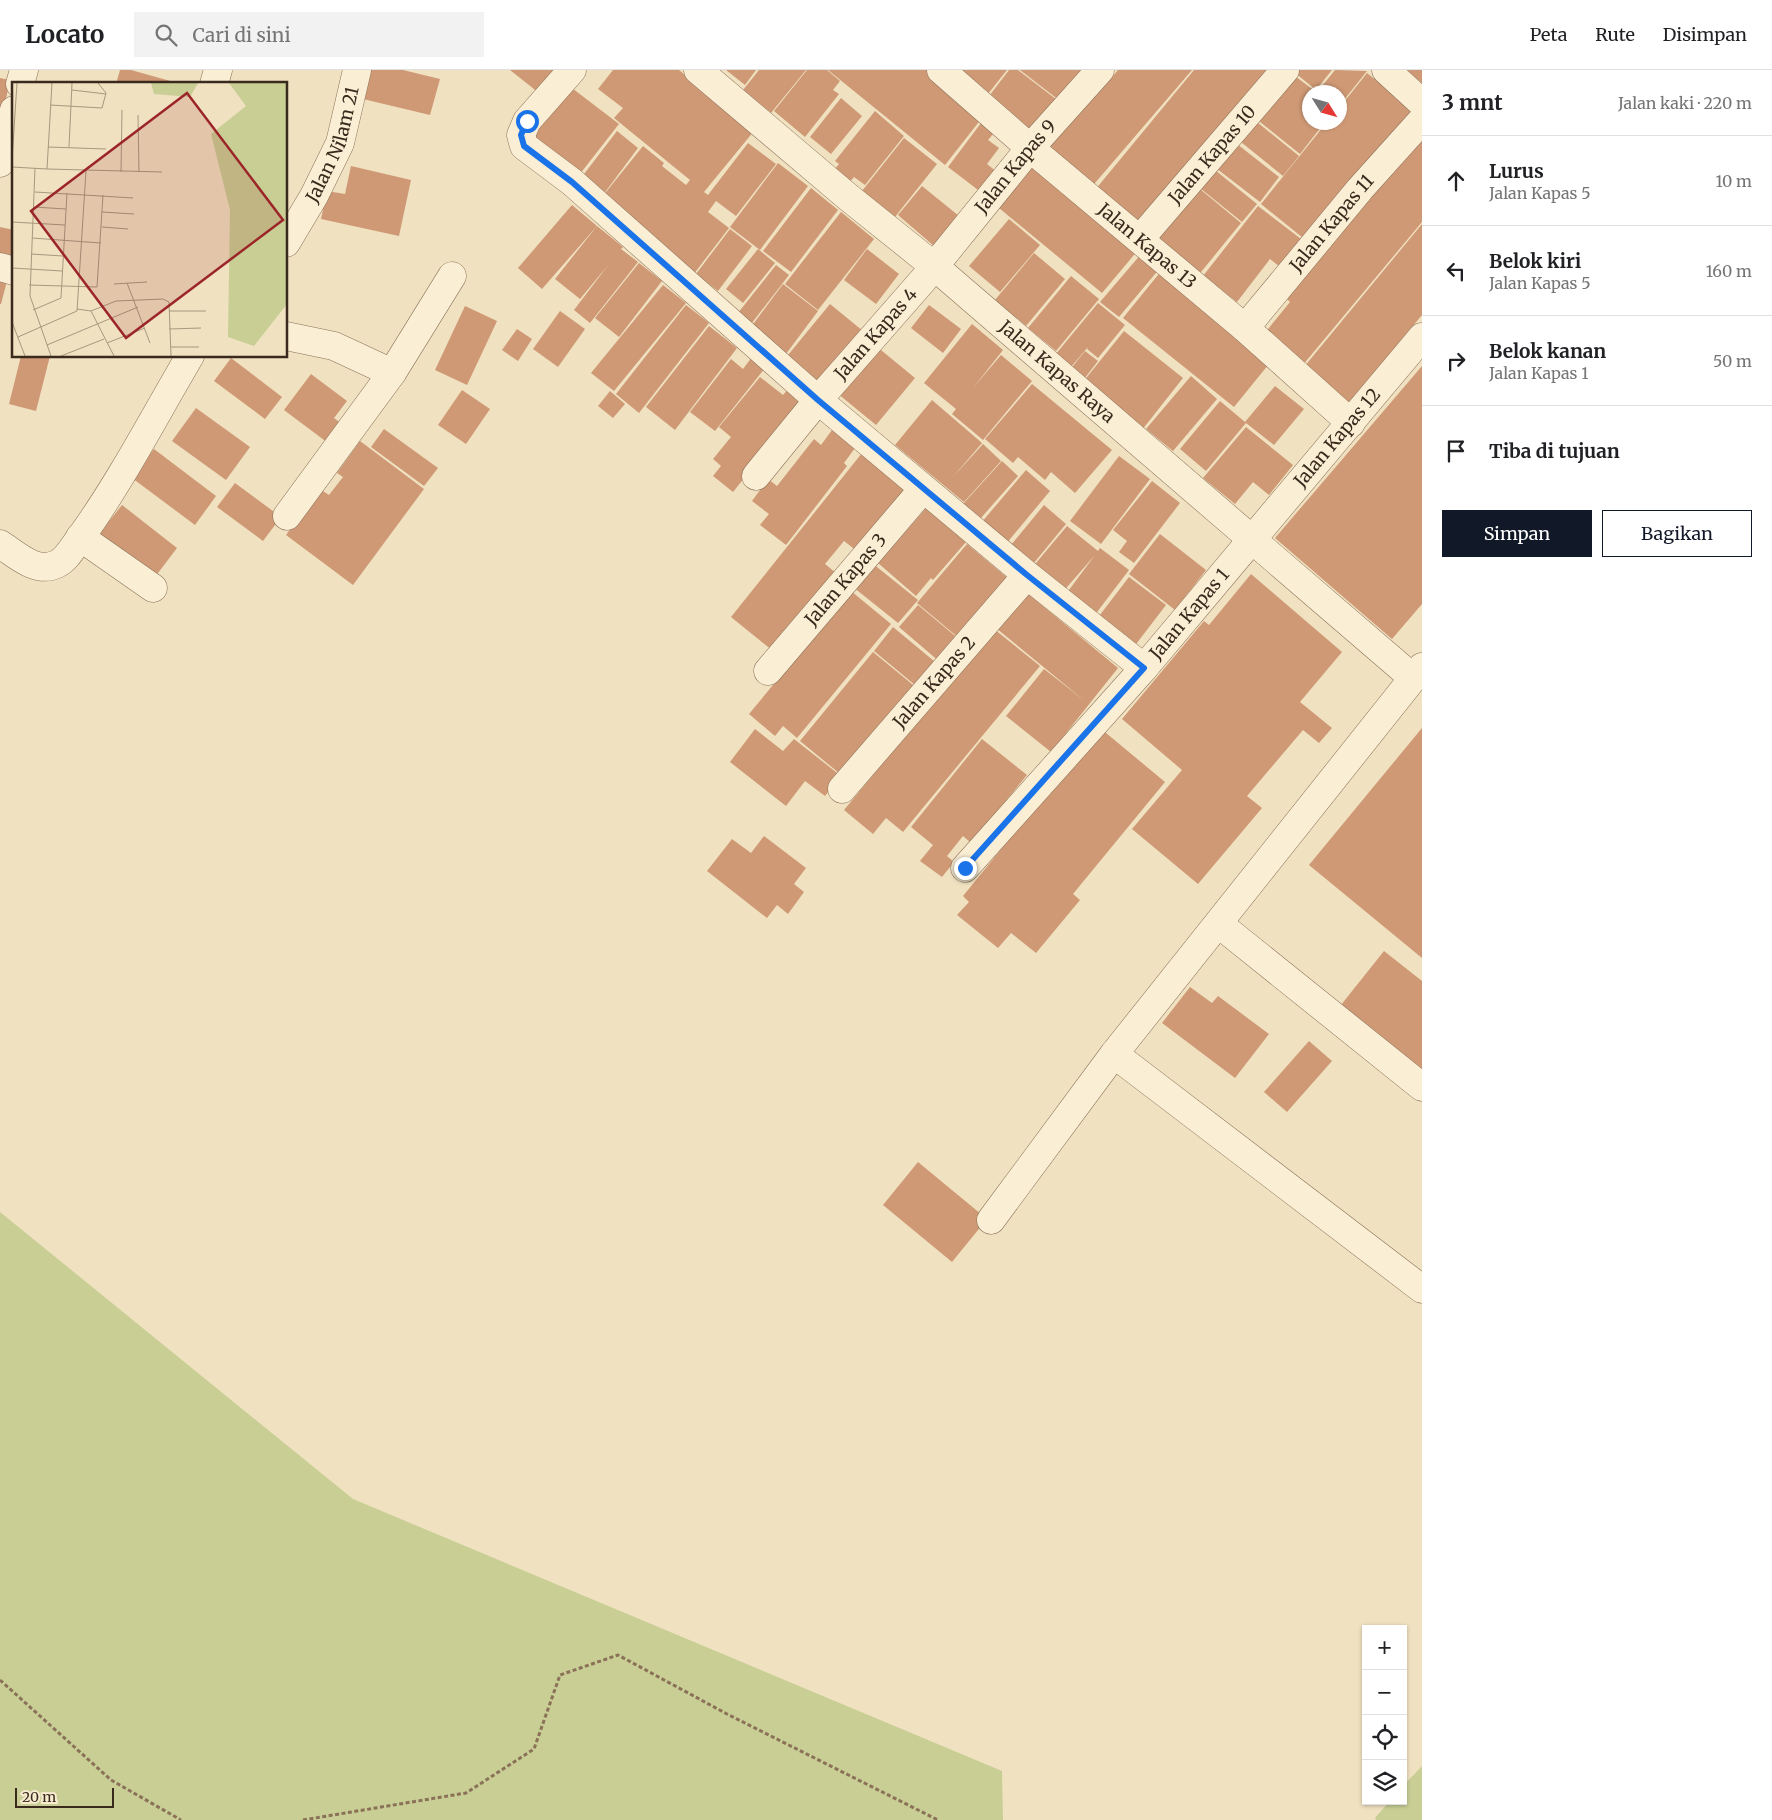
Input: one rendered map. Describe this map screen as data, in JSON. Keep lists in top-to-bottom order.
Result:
{
  "streets": {
    "street": [
      "Jalan Nilam 21",
      "Jalan Kapas 10",
      "Jalan Kapas 9",
      "Jalan Kapas 11",
      "Jalan Kapas 13",
      "Jalan Kapas 4",
      "Jalan Kapas Raya",
      "Jalan Kapas 12",
      "Jalan Kapas 3",
      "Jalan Kapas 1",
      "Jalan Kapas 2"
    ]
  },
  "crossings": [
    ["Jalan Kapas 10", "Jalan Kapas 13"],
    ["Jalan Kapas 9", "Jalan Kapas 13"],
    ["Jalan Kapas 9", "Jalan Kapas 4"],
    ["Jalan Kapas 9", "Jalan Kapas Raya"],
    ["Jalan Kapas 11", "Jalan Kapas 13"],
    ["Jalan Kapas 13", "Jalan Kapas 12"],
    ["Jalan Kapas 4", "Jalan Kapas Raya"],
    ["Jalan Kapas Raya", "Jalan Kapas 12"],
    ["Jalan Kapas Raya", "Jalan Kapas 1"],
    ["Jalan Kapas 12", "Jalan Kapas 1"]
  ],
  "scale_bar": "20 m",
  "north": "bottom right",
  "page": {
    "header": "Locato",
    "search": "Cari di sini",
    "nav": ["Peta", "Rute", "Disimpan"],
    "heading": ["3 mnt", "Jalan kaki · 220 m"],
    "list": [
      ["Lurus", "Jalan Kapas 5", "10 m"],
      ["Belok kiri", "Jalan Kapas 5", "160 m"],
      ["Belok kanan", "Jalan Kapas 1", "50 m"],
      "Tiba di tujuan"
    ],
    "buttons": ["Simpan", "Bagikan"],
    "map_buttons": ["+", "−"],
    "scale": "20 m"
  }
}
